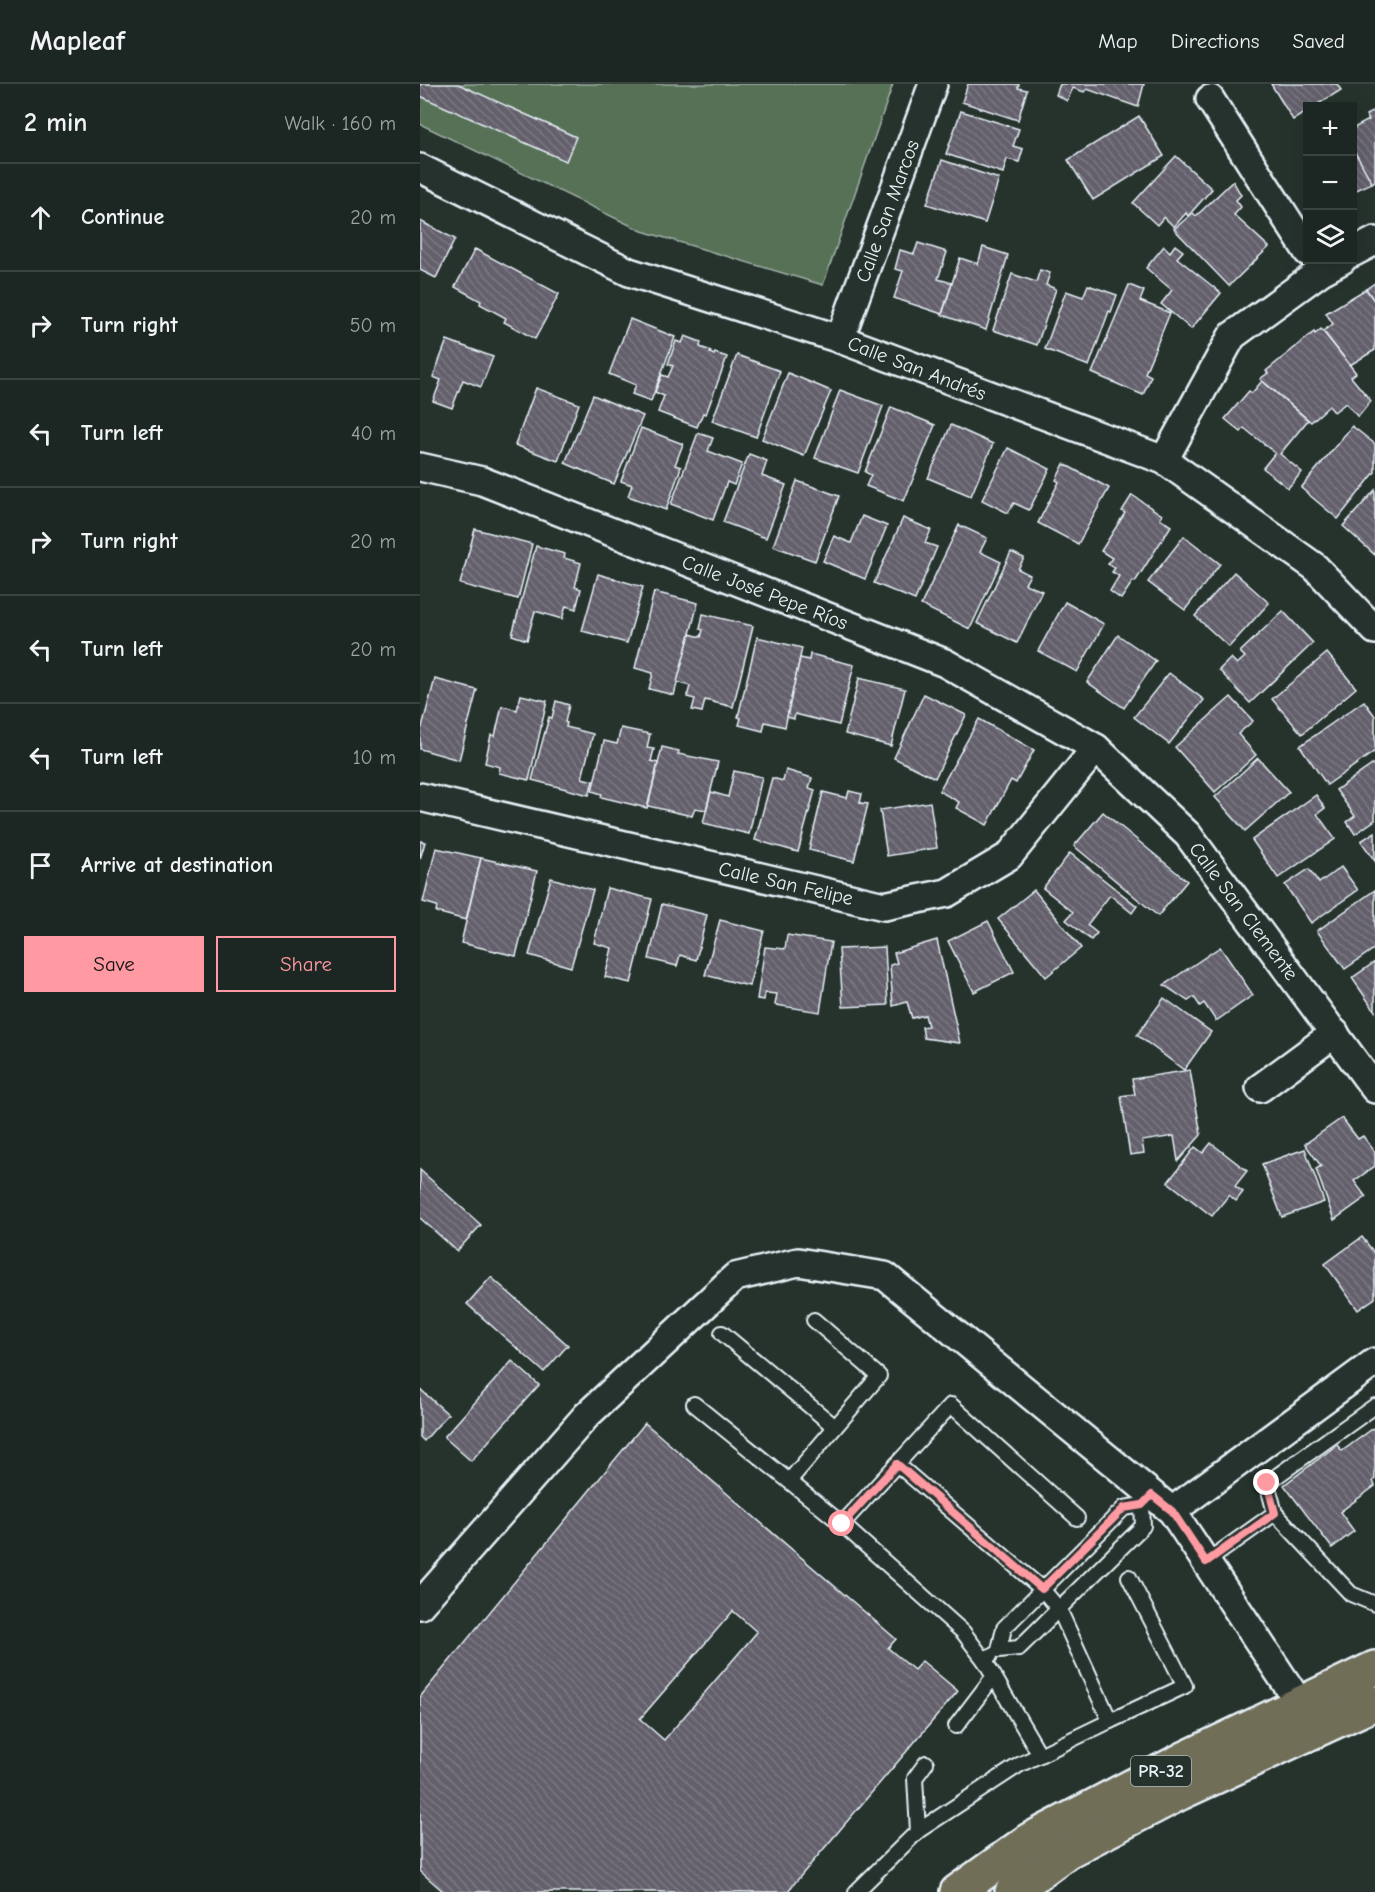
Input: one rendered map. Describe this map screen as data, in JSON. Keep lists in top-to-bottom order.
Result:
{
  "streets": {
    "main road": ["PR-32"],
    "street": [
      "Calle San Marcos",
      "Calle San Andrés",
      "Calle José Pepe Ríos",
      "Calle San Felipe",
      "Calle San Clemente"
    ]
  },
  "crossings": [
    ["Calle San Marcos", "Calle San Andrés"],
    ["Calle José Pepe Ríos", "Calle San Felipe"],
    ["Calle José Pepe Ríos", "Calle San Clemente"],
    ["Calle San Felipe", "Calle San Clemente"]
  ],
  "page": {
    "header": "Mapleaf",
    "nav": ["Map", "Directions", "Saved"],
    "heading": ["2 min", "Walk · 160 m"],
    "map_buttons": ["+", "−"],
    "list": [
      ["Continue", "20 m"],
      ["Turn right", "50 m"],
      ["Turn left", "40 m"],
      ["Turn right", "20 m"],
      ["Turn left", "20 m"],
      ["Turn left", "10 m"],
      "Arrive at destination"
    ],
    "buttons": ["Save", "Share"]
  }
}
